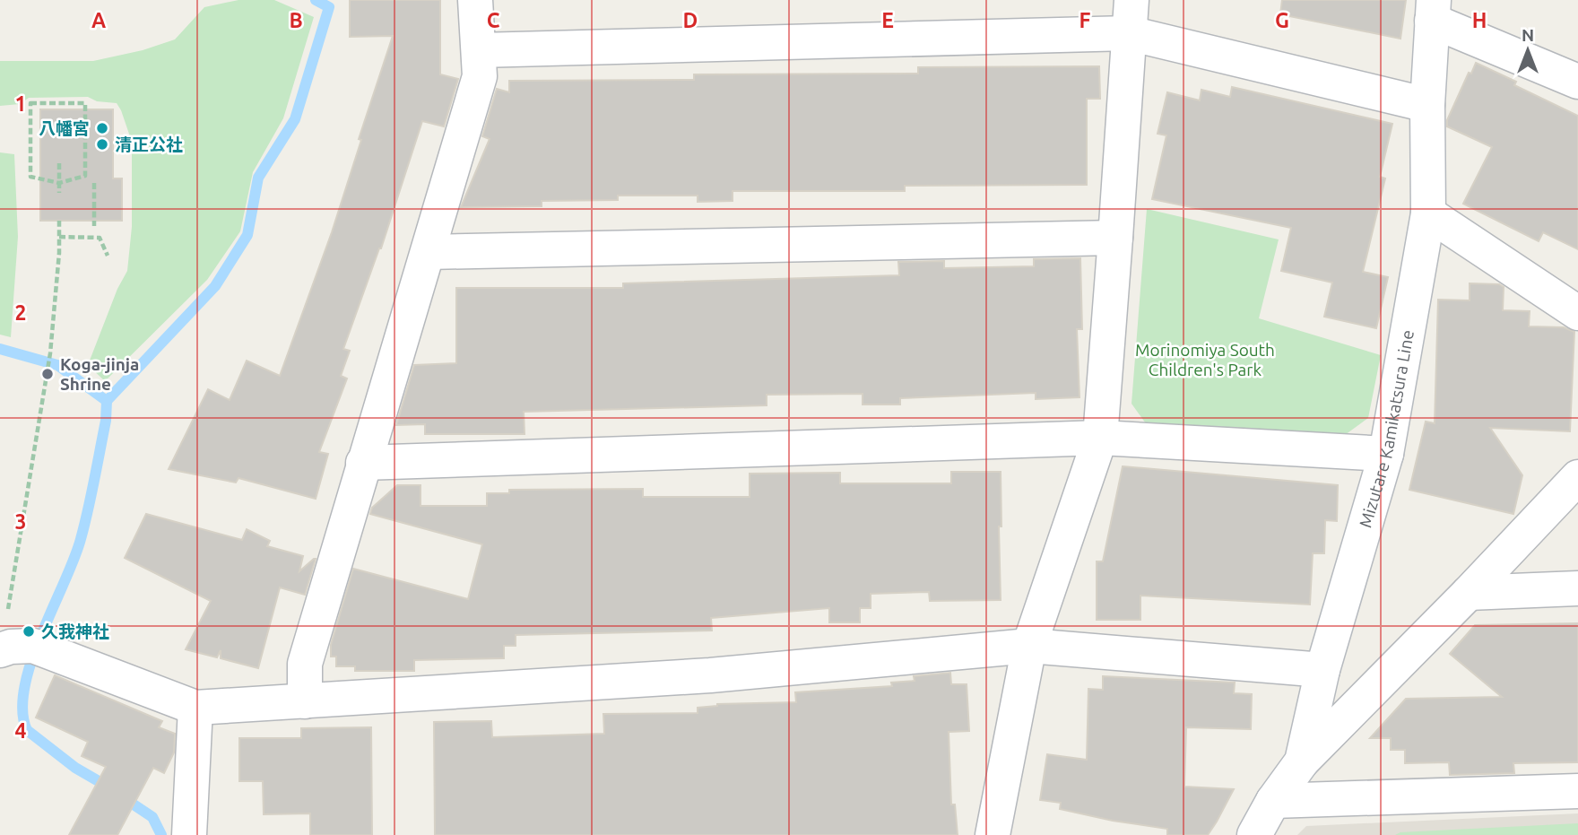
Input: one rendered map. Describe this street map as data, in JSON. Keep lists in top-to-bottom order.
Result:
{
  "streets": {
    "street": ["Mizutare Kamikatsura Line"]
  },
  "parks": ["Morinomiya South Children's Park"],
  "places": [
    "八幡宮",
    "清正公社",
    "Koga-jinja Shrine",
    "久我神社"
  ],
  "north": "top",
  "grid": {
    "columns": [
      "A",
      "B",
      "C",
      "D",
      "E",
      "F",
      "G",
      "H"
    ],
    "rows": [
      "1",
      "2",
      "3",
      "4"
    ]
  }
}
